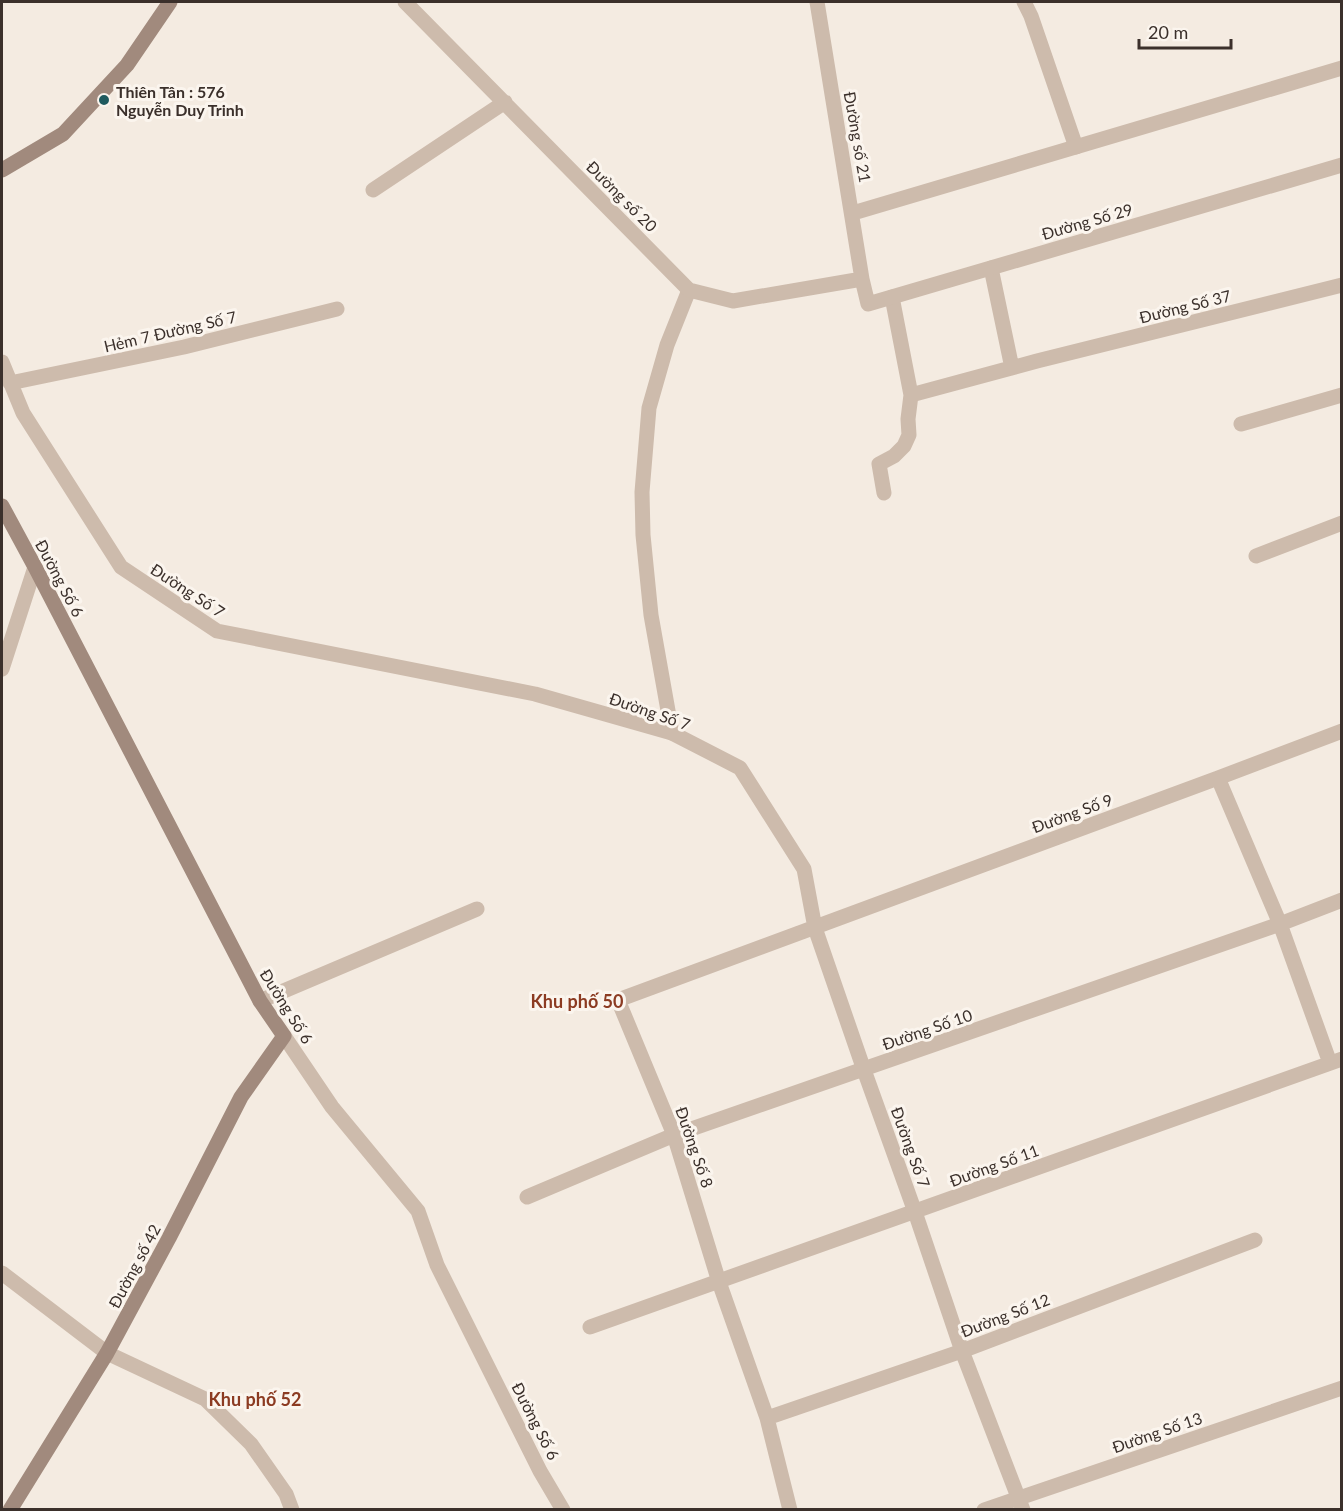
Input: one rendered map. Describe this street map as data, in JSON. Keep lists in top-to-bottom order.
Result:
{
  "streets": {
    "street": [
      "Đường số 21",
      "Đường số 20",
      "Đường Số 29",
      "Đường Số 37",
      "Hẻm 7 Đường Số 7",
      "Đường Số 6",
      "Đường Số 7",
      "Đường Số 9",
      "Đường Số 10",
      "Đường Số 8",
      "Đường Số 11",
      "Đường số 42",
      "Đường Số 12",
      "Đường Số 13"
    ]
  },
  "crossings": [
    ["Đường số 21", "Đường Số 29"],
    ["Hẻm 7 Đường Số 7", "Đường Số 7"],
    ["Đường Số 6", "Đường số 42"],
    ["Đường Số 7", "Đường Số 9"],
    ["Đường Số 7", "Đường Số 10"],
    ["Đường Số 7", "Đường Số 8"],
    ["Đường Số 7", "Đường Số 11"],
    ["Đường Số 7", "Đường Số 12"],
    ["Đường Số 7", "Đường Số 13"],
    ["Đường Số 9", "Đường Số 8"],
    ["Đường Số 10", "Đường Số 8"],
    ["Đường Số 8", "Đường Số 11"],
    ["Đường Số 8", "Đường Số 12"]
  ],
  "districts": ["Khu phố 50", "Khu phố 52"],
  "places": ["Thiên Tân : 576 Nguyễn Duy Trinh"],
  "scale_bar": "20 m"
}
